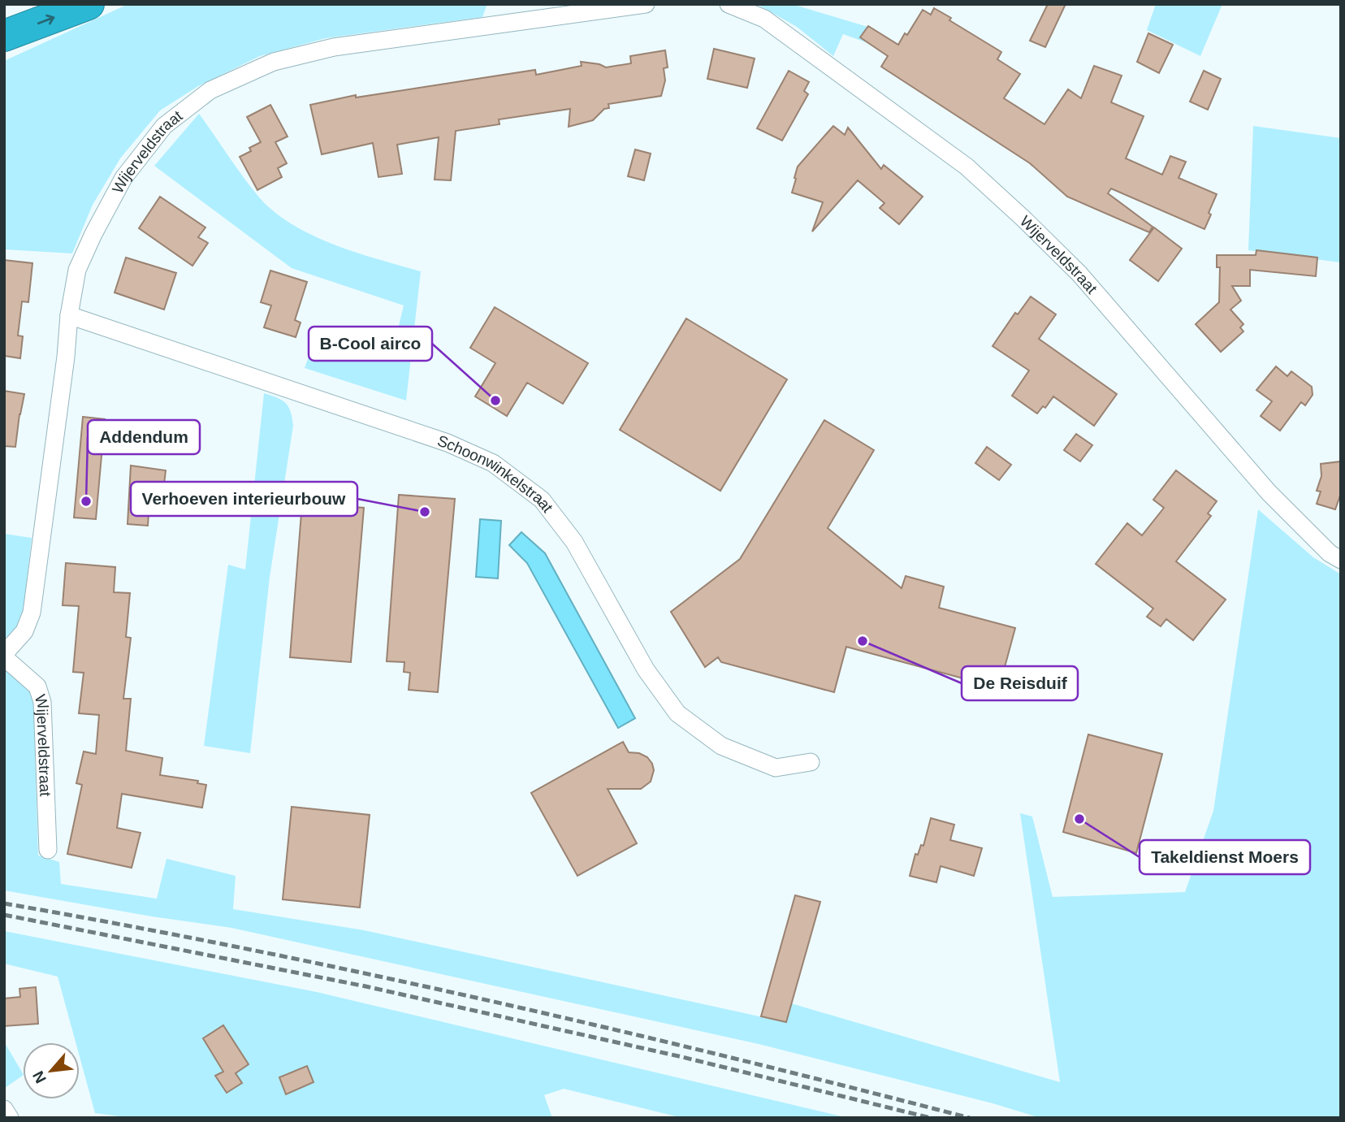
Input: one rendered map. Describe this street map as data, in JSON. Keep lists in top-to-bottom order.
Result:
{
  "streets": {
    "street": ["Wijerveldstraat", "Schoonwinkelstraat"]
  },
  "crossings": [
    ["Wijerveldstraat", "Schoonwinkelstraat"]
  ],
  "places": [
    "B-Cool airco",
    "Addendum",
    "Verhoeven interieurbouw",
    "De Reisduif",
    "Takeldienst Moers"
  ],
  "north": "bottom left"
}
